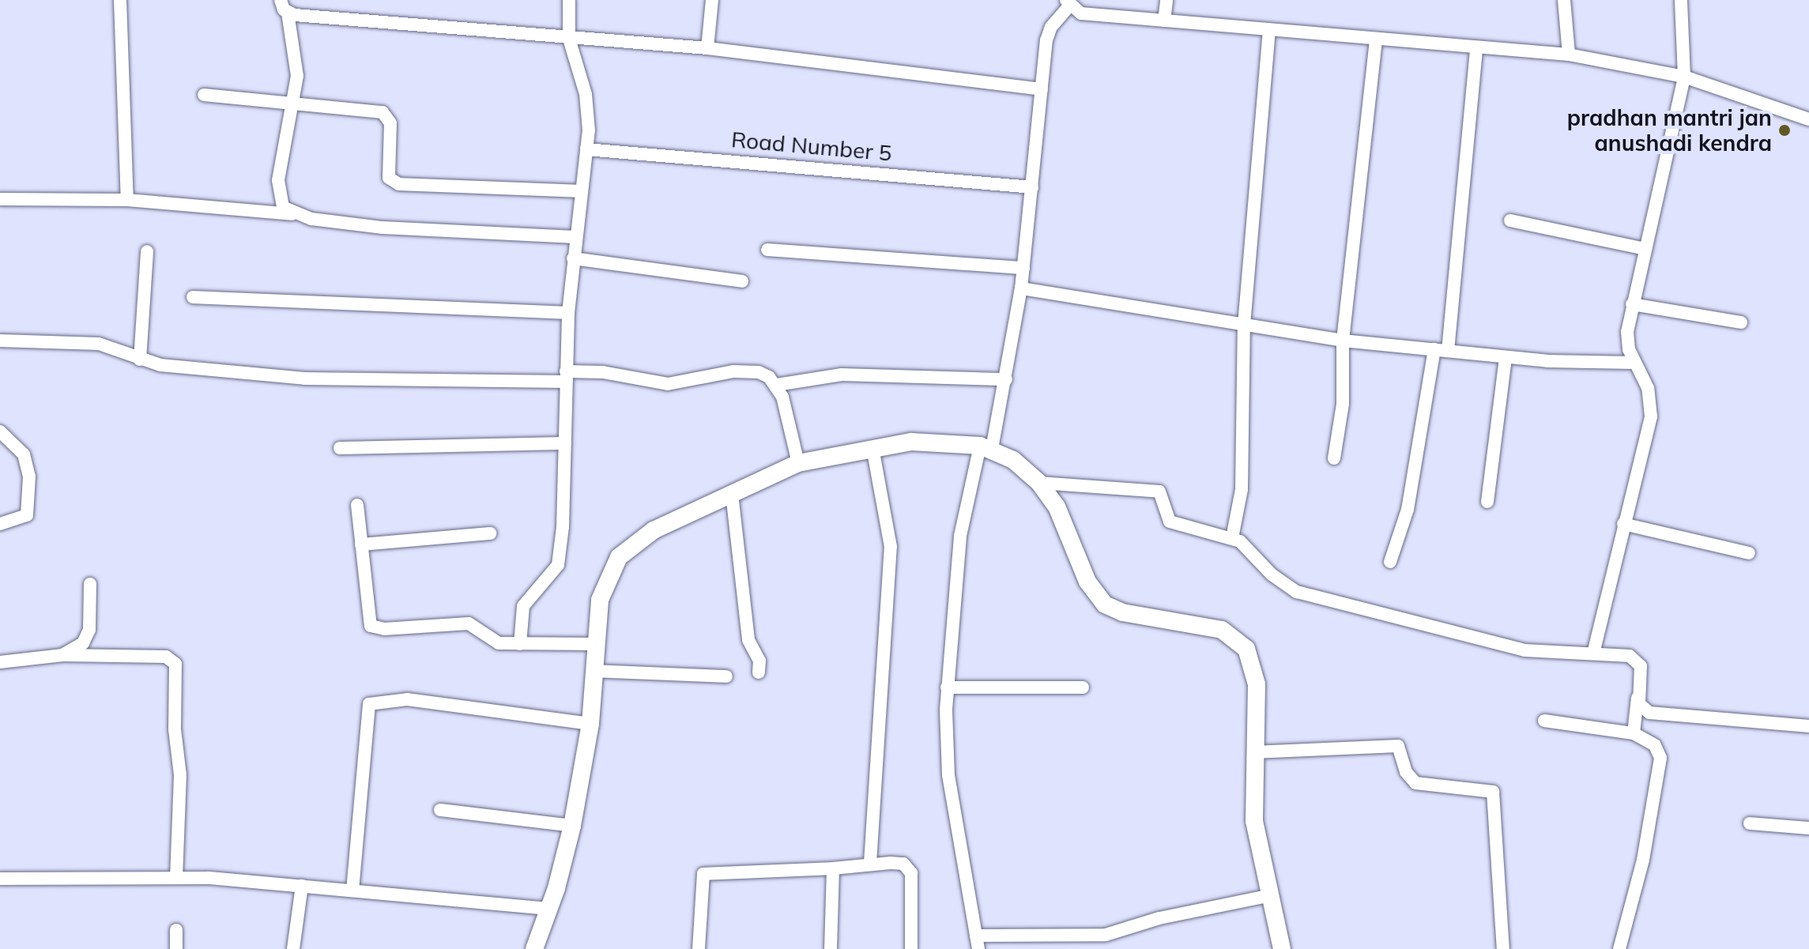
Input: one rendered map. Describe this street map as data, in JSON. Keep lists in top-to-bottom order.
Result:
{
  "streets": {
    "street": ["Road Number 5"]
  },
  "places": ["pradhan mantri jan anushadi kendra"]
}
